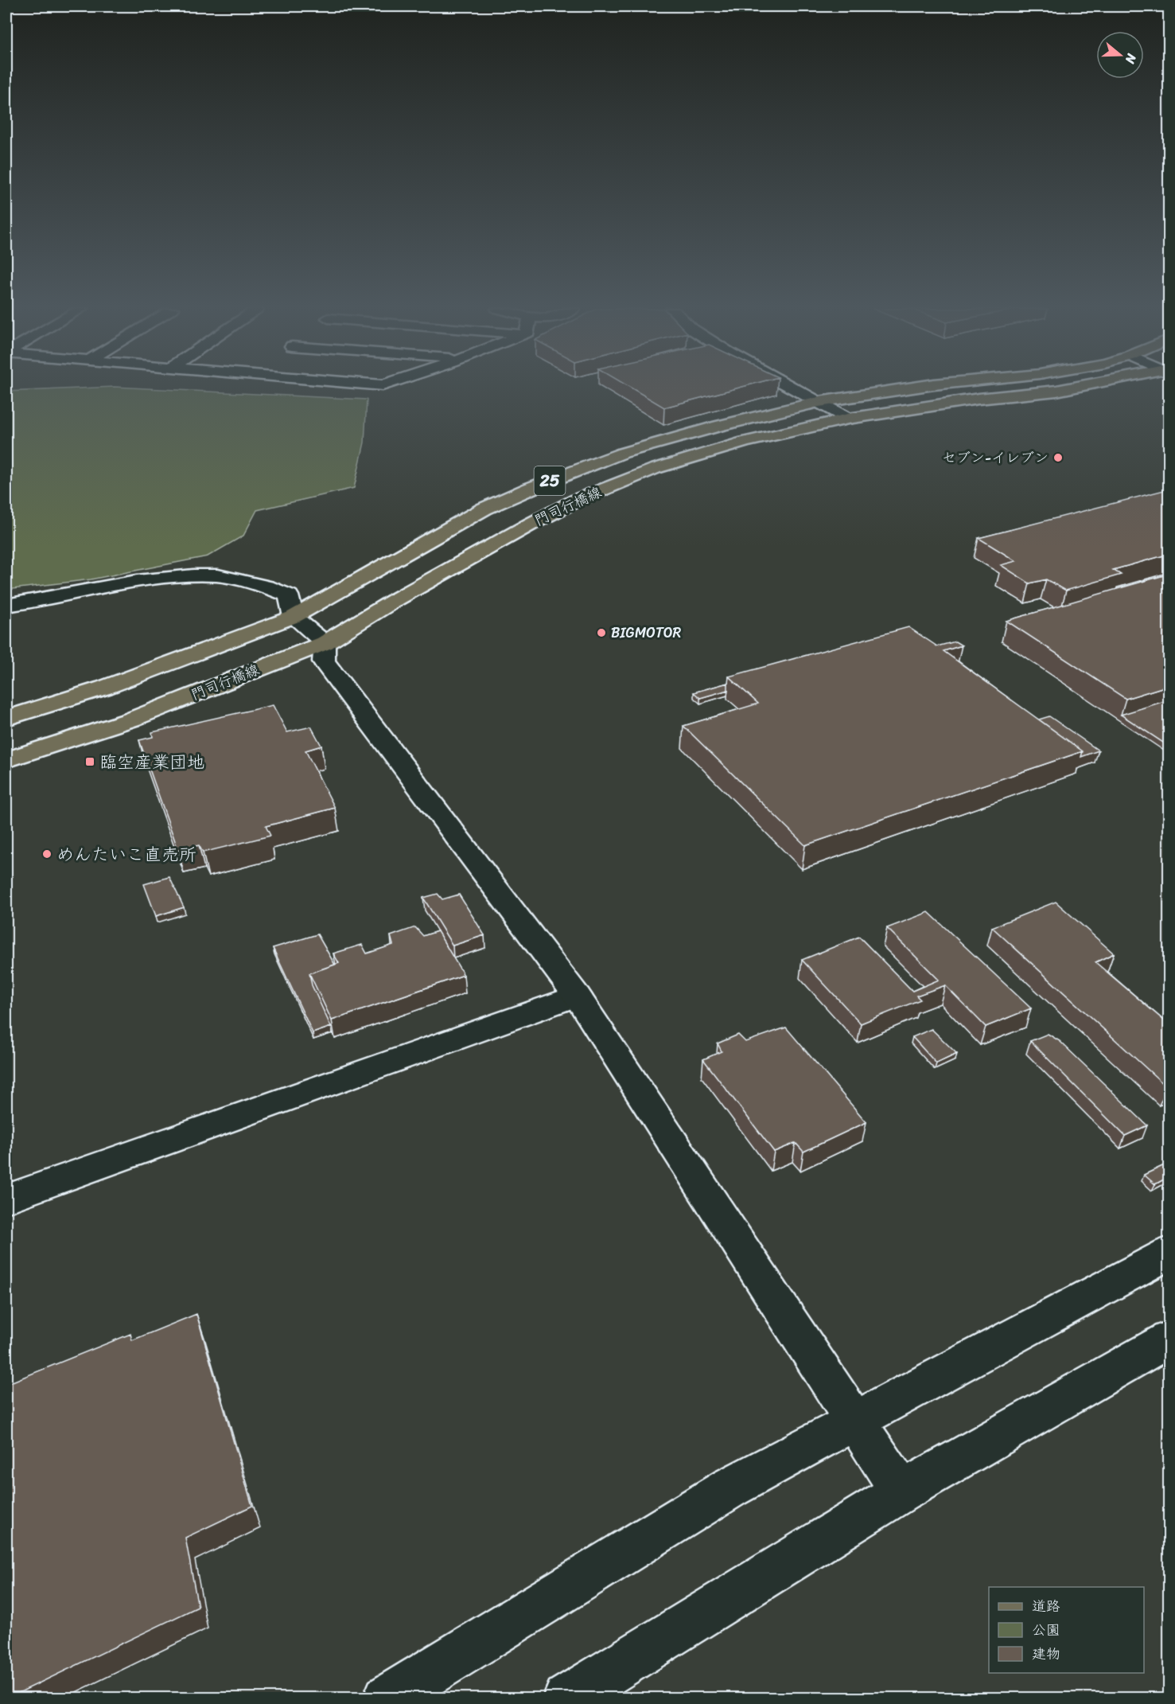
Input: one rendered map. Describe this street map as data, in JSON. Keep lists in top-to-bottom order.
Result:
{
  "streets": {
    "main road": ["25", "門司行橋線"]
  },
  "places": {
    "other": ["セブン-イレブン", "BIGMOTOR", "めんたいこ直売所"],
    "transit": ["臨空産業団地"]
  },
  "legend": ["道路", "公園", "建物"],
  "north": "right"
}
